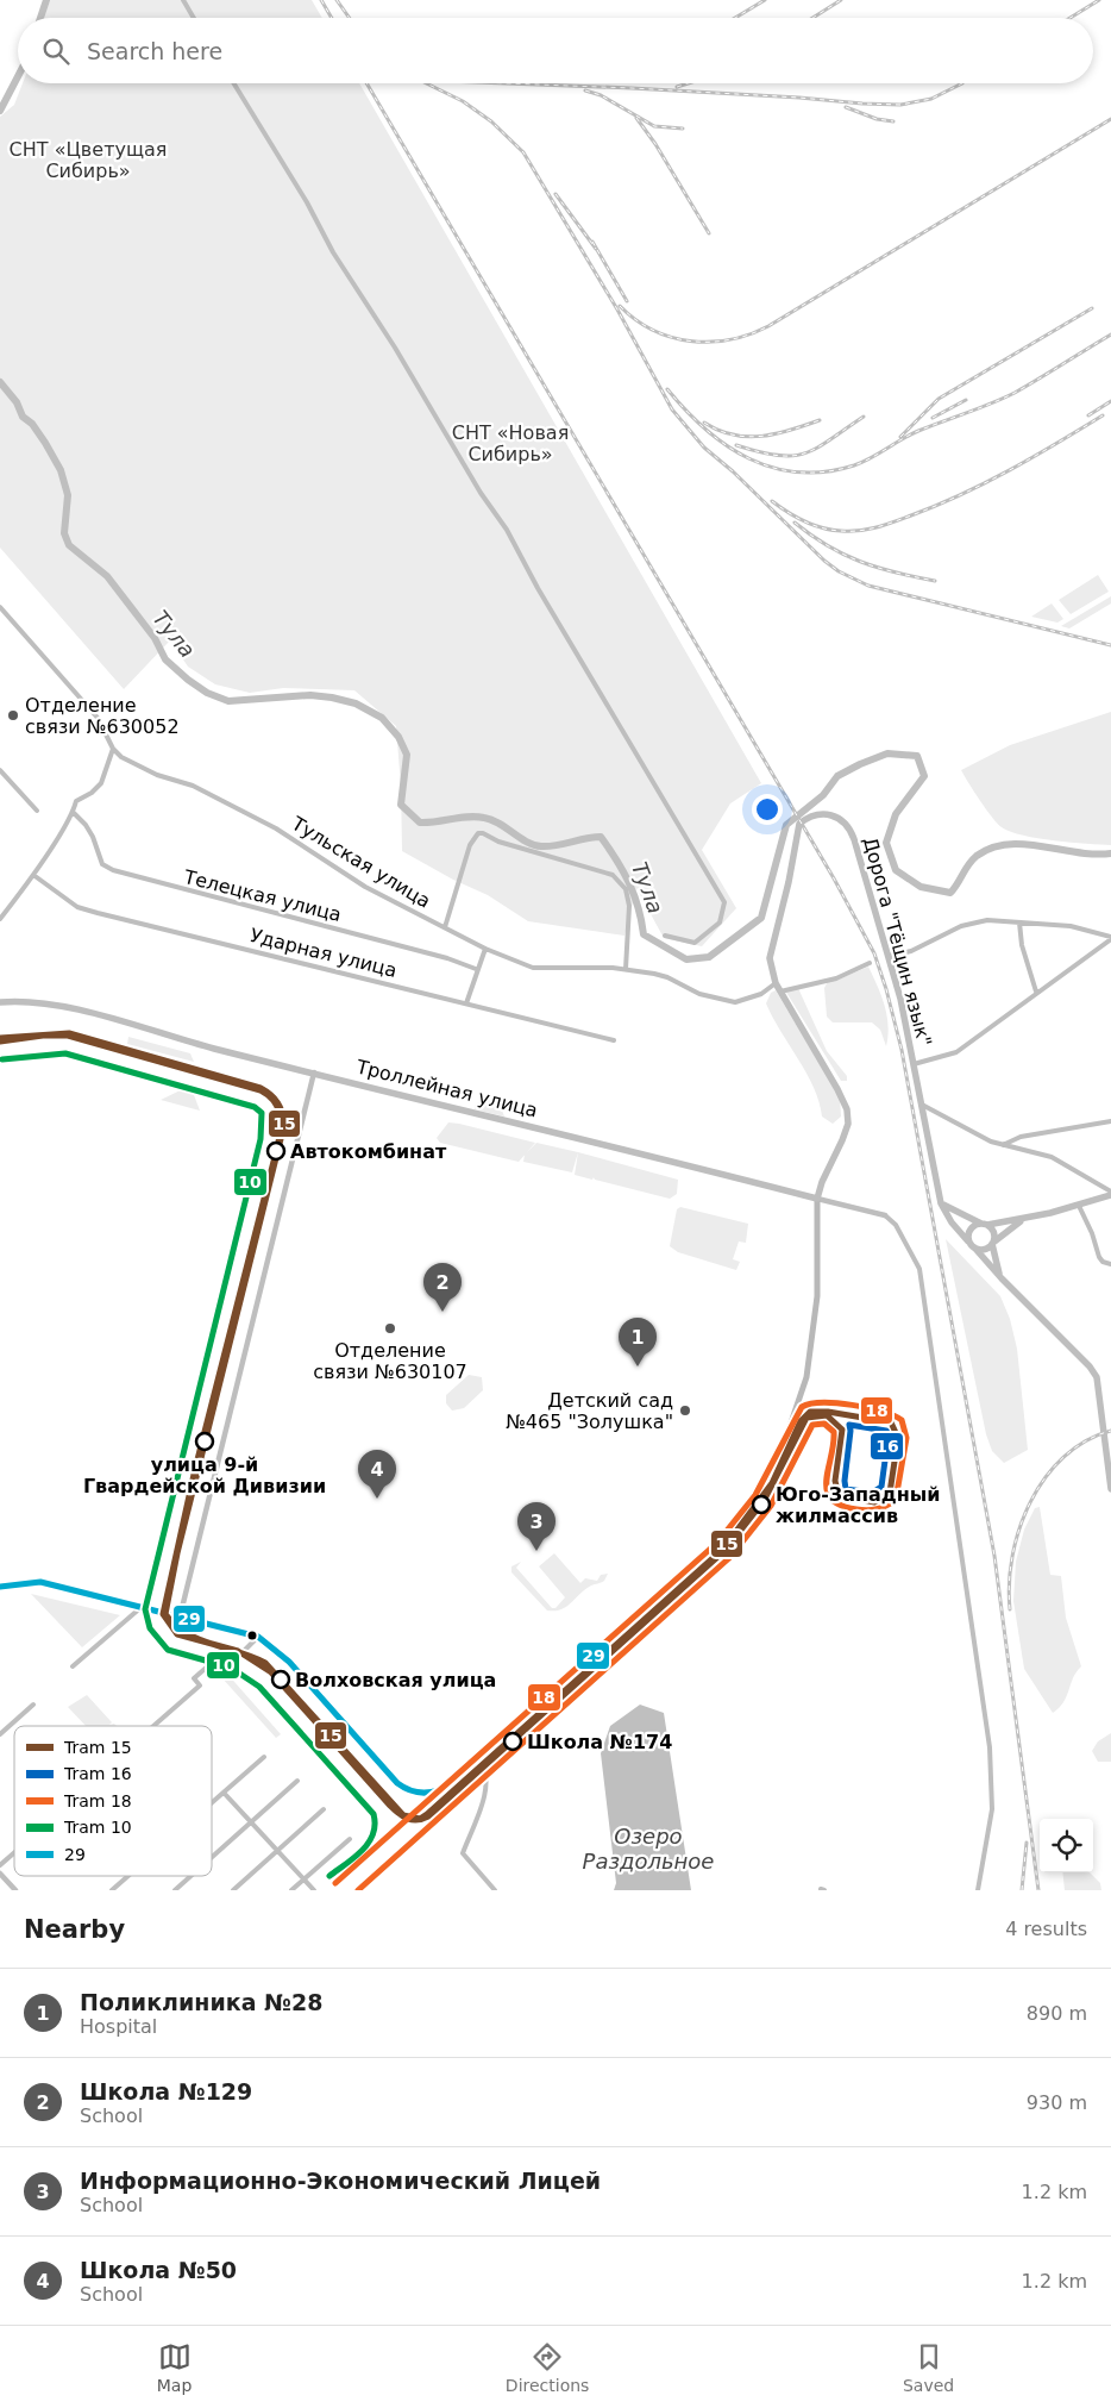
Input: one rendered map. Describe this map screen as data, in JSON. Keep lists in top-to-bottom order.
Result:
{
  "streets": {
    "main road": ["Дорога \"Тёщин язык\"", "Троллейная улица"],
    "street": ["Тульская улица", "Телецкая улица", "Ударная улица"]
  },
  "crossings": [
    ["Тульская улица", "Дорога \"Тёщин язык\""],
    ["Дорога \"Тёщин язык\"", "Троллейная улица"]
  ],
  "water": ["Тула", "Озеро Раздольное"],
  "parks": ["СНТ «Цветущая Сибирь»", "СНТ «Новая Сибирь»"],
  "places": [
    "Отделение связи №630052",
    "Автокомбинат",
    "Отделение связи №630107",
    "Детский сад №465 \"Золушка\"",
    "улица 9-й Гвардейской Дивизии",
    "Юго-Западный жилмассив",
    "Волховская улица",
    "Школа №174"
  ],
  "lines": [
    "tram line 15",
    "tram line 10",
    "tram line 18",
    "tram line 16",
    "transit line 29"
  ],
  "legend": [
    "Tram 15",
    "Tram 16",
    "Tram 18",
    "Tram 10",
    "29"
  ],
  "page": {
    "search": "Search here",
    "pins": [
      "2",
      "1",
      "4",
      "3"
    ],
    "heading": ["Nearby", "4 results"],
    "list": [
      {
        "mark": "1",
        "name": "Поликлиника №28",
        "note": "Hospital",
        "value": "890 m"
      },
      {
        "mark": "2",
        "name": "Школа №129",
        "note": "School",
        "value": "930 m"
      },
      {
        "mark": "3",
        "name": "Информационно-Экономический Лицей",
        "note": "School",
        "value": "1.2 km"
      },
      {
        "mark": "4",
        "name": "Школа №50",
        "note": "School",
        "value": "1.2 km"
      }
    ],
    "nav": ["Map", "Directions", "Saved"]
  }
}
